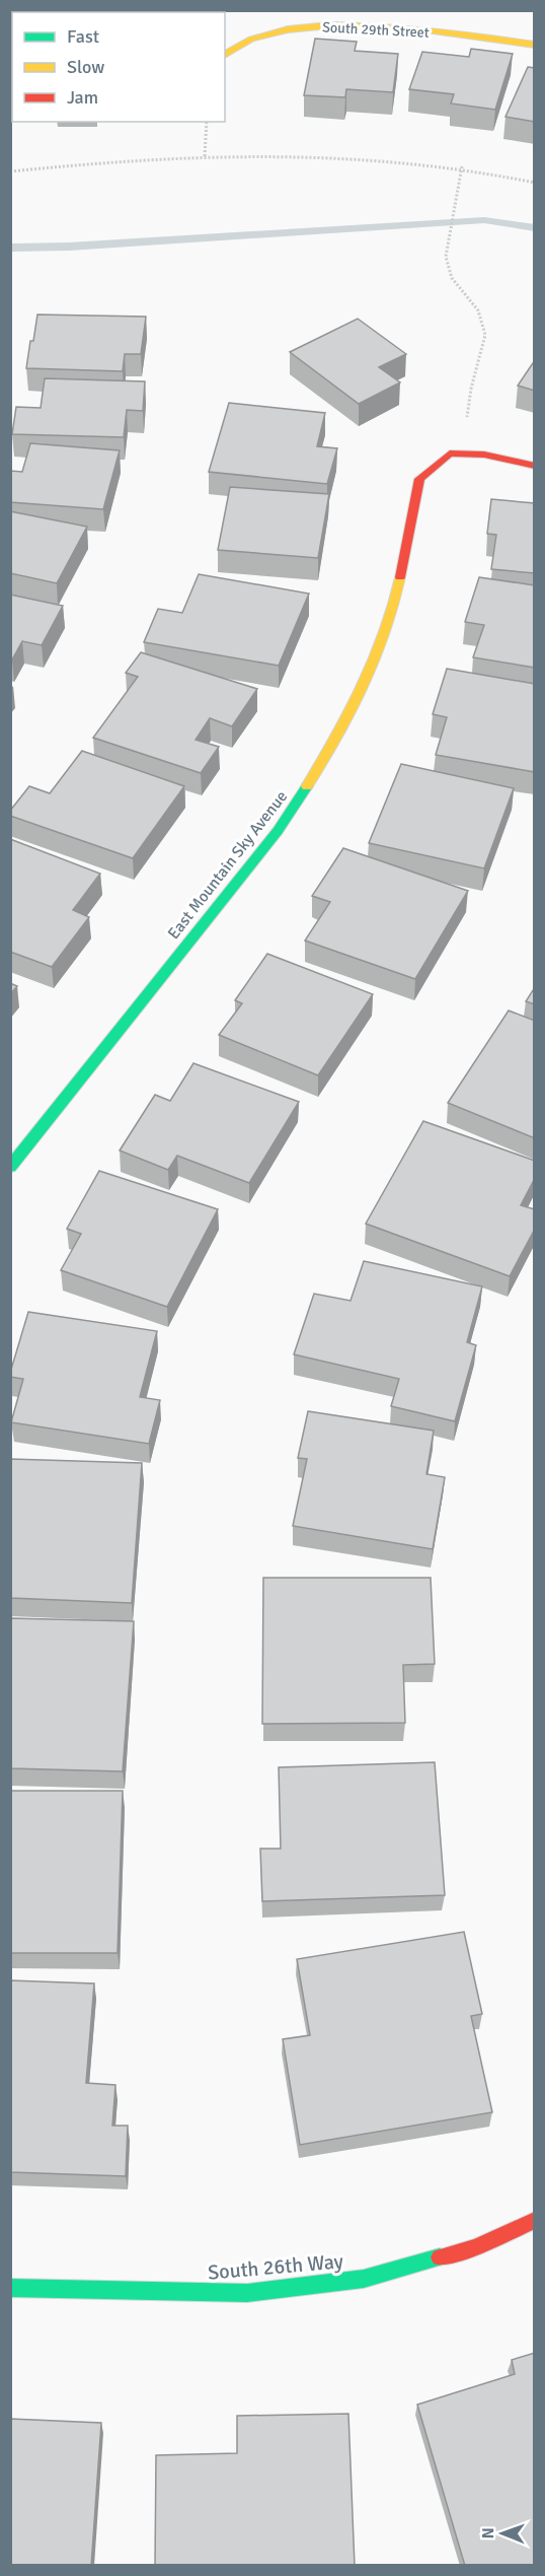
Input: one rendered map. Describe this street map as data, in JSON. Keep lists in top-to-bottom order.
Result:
{
  "streets": {
    "street": ["South 29th Street", "East Mountain Sky Avenue", "South 26th Way"]
  },
  "legend": ["Fast", "Slow", "Jam"],
  "north": "left"
}
